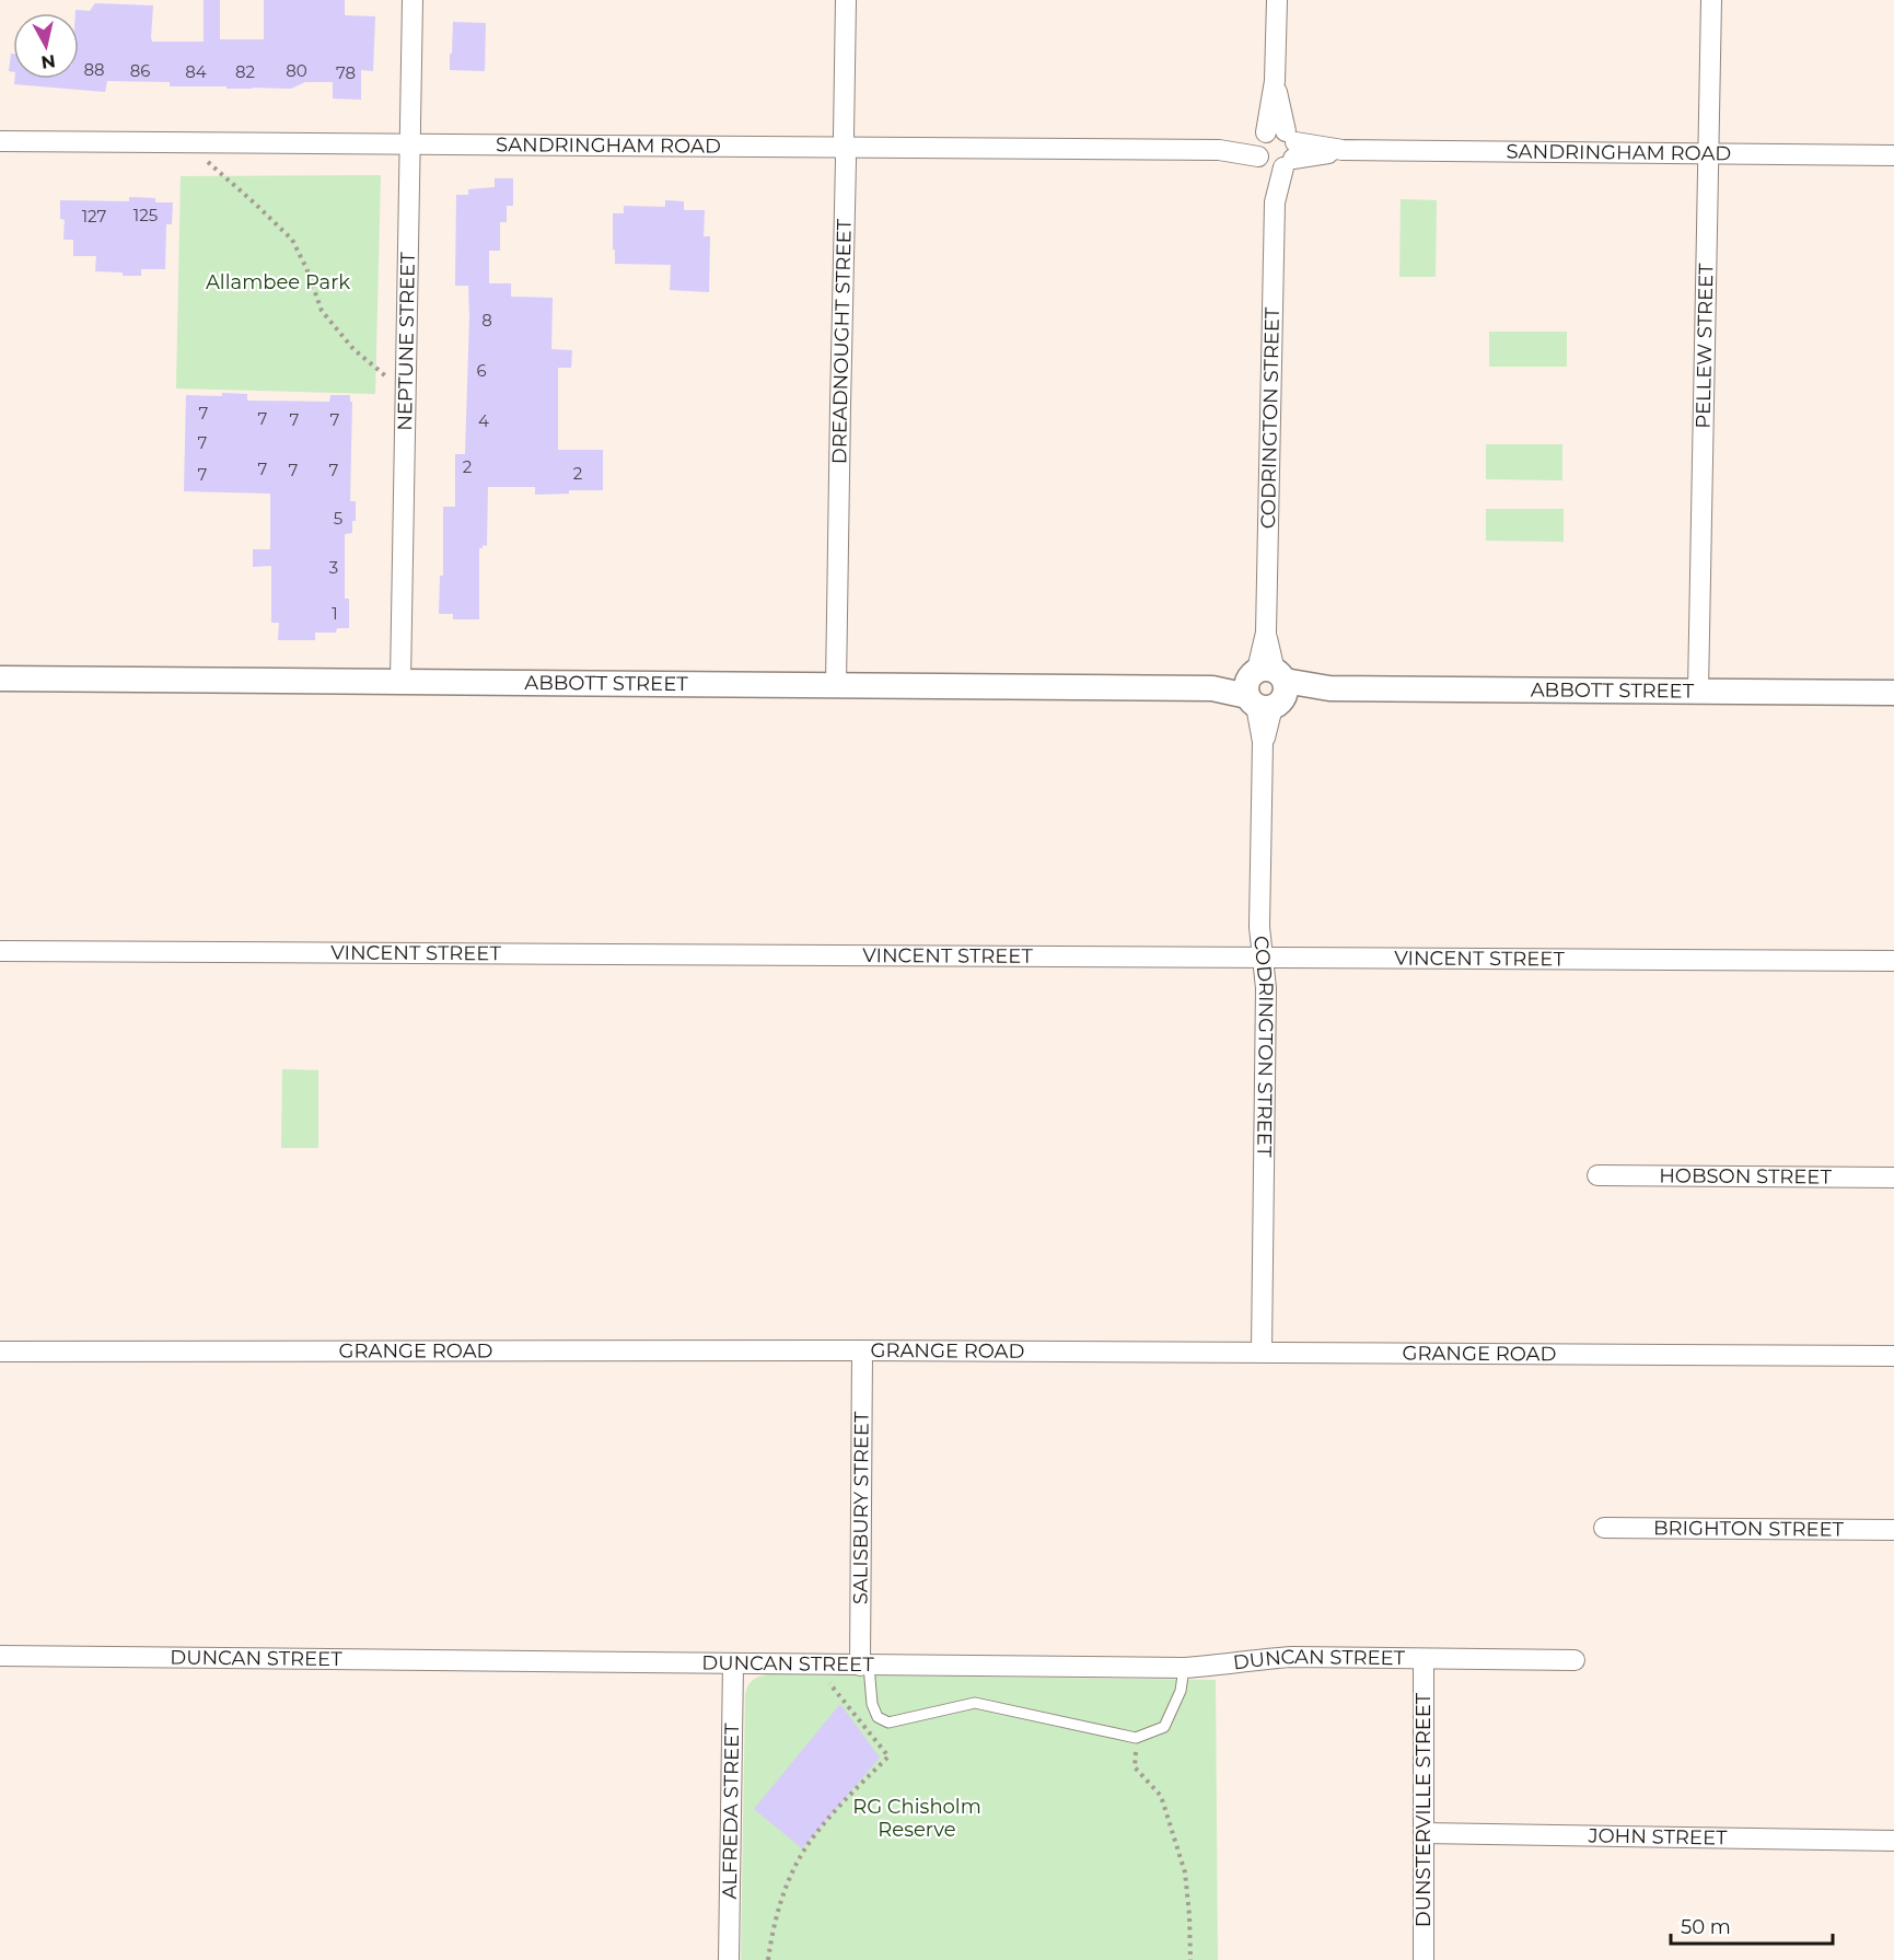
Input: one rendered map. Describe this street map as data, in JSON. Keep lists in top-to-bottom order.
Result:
{
  "streets": {
    "street": [
      "SANDRINGHAM ROAD",
      "NEPTUNE STREET",
      "DREADNOUGHT STREET",
      "PELLEW STREET",
      "CODRINGTON STREET",
      "ABBOTT STREET",
      "VINCENT STREET",
      "HOBSON STREET",
      "GRANGE ROAD",
      "SALISBURY STREET",
      "BRIGHTON STREET",
      "DUNCAN STREET",
      "DUNSTERVILLE STREET",
      "ALFREDA STREET",
      "JOHN STREET"
    ]
  },
  "crossings": [
    ["SANDRINGHAM ROAD", "NEPTUNE STREET"],
    ["SANDRINGHAM ROAD", "DREADNOUGHT STREET"],
    ["SANDRINGHAM ROAD", "PELLEW STREET"],
    ["SANDRINGHAM ROAD", "CODRINGTON STREET"],
    ["NEPTUNE STREET", "ABBOTT STREET"],
    ["DREADNOUGHT STREET", "ABBOTT STREET"],
    ["PELLEW STREET", "ABBOTT STREET"],
    ["CODRINGTON STREET", "ABBOTT STREET"],
    ["CODRINGTON STREET", "VINCENT STREET"],
    ["CODRINGTON STREET", "GRANGE ROAD"],
    ["GRANGE ROAD", "SALISBURY STREET"],
    ["SALISBURY STREET", "DUNCAN STREET"],
    ["DUNCAN STREET", "DUNSTERVILLE STREET"],
    ["DUNCAN STREET", "ALFREDA STREET"],
    ["DUNSTERVILLE STREET", "JOHN STREET"]
  ],
  "parks": ["Allambee Park", "RG Chisholm Reserve"],
  "house_numbers": [
    "88",
    "86",
    "80",
    "84",
    "82",
    "78",
    "125",
    "127",
    "8",
    "6",
    "7",
    "7",
    "7",
    "7",
    "4",
    "7",
    "2",
    "7",
    "7",
    "7",
    "2",
    "7",
    "5",
    "3",
    "1"
  ],
  "scale_bar": "50 m",
  "north": "bottom"
}
